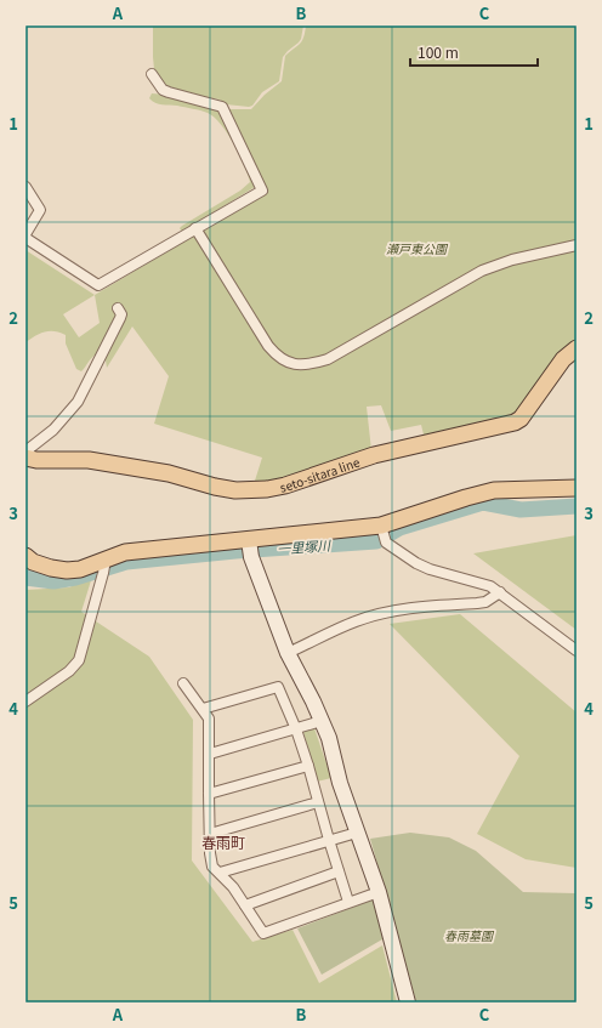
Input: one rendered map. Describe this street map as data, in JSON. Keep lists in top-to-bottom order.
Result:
{
  "streets": {
    "main road": ["seto-sitara line"]
  },
  "districts": ["春雨町"],
  "water": ["一里塚川"],
  "parks": ["瀬戸東公園", "春雨墓園"],
  "scale_bar": "100 m",
  "grid": {
    "columns": ["A", "B", "C"],
    "rows": [
      "1",
      "2",
      "3",
      "4",
      "5"
    ]
  }
}
